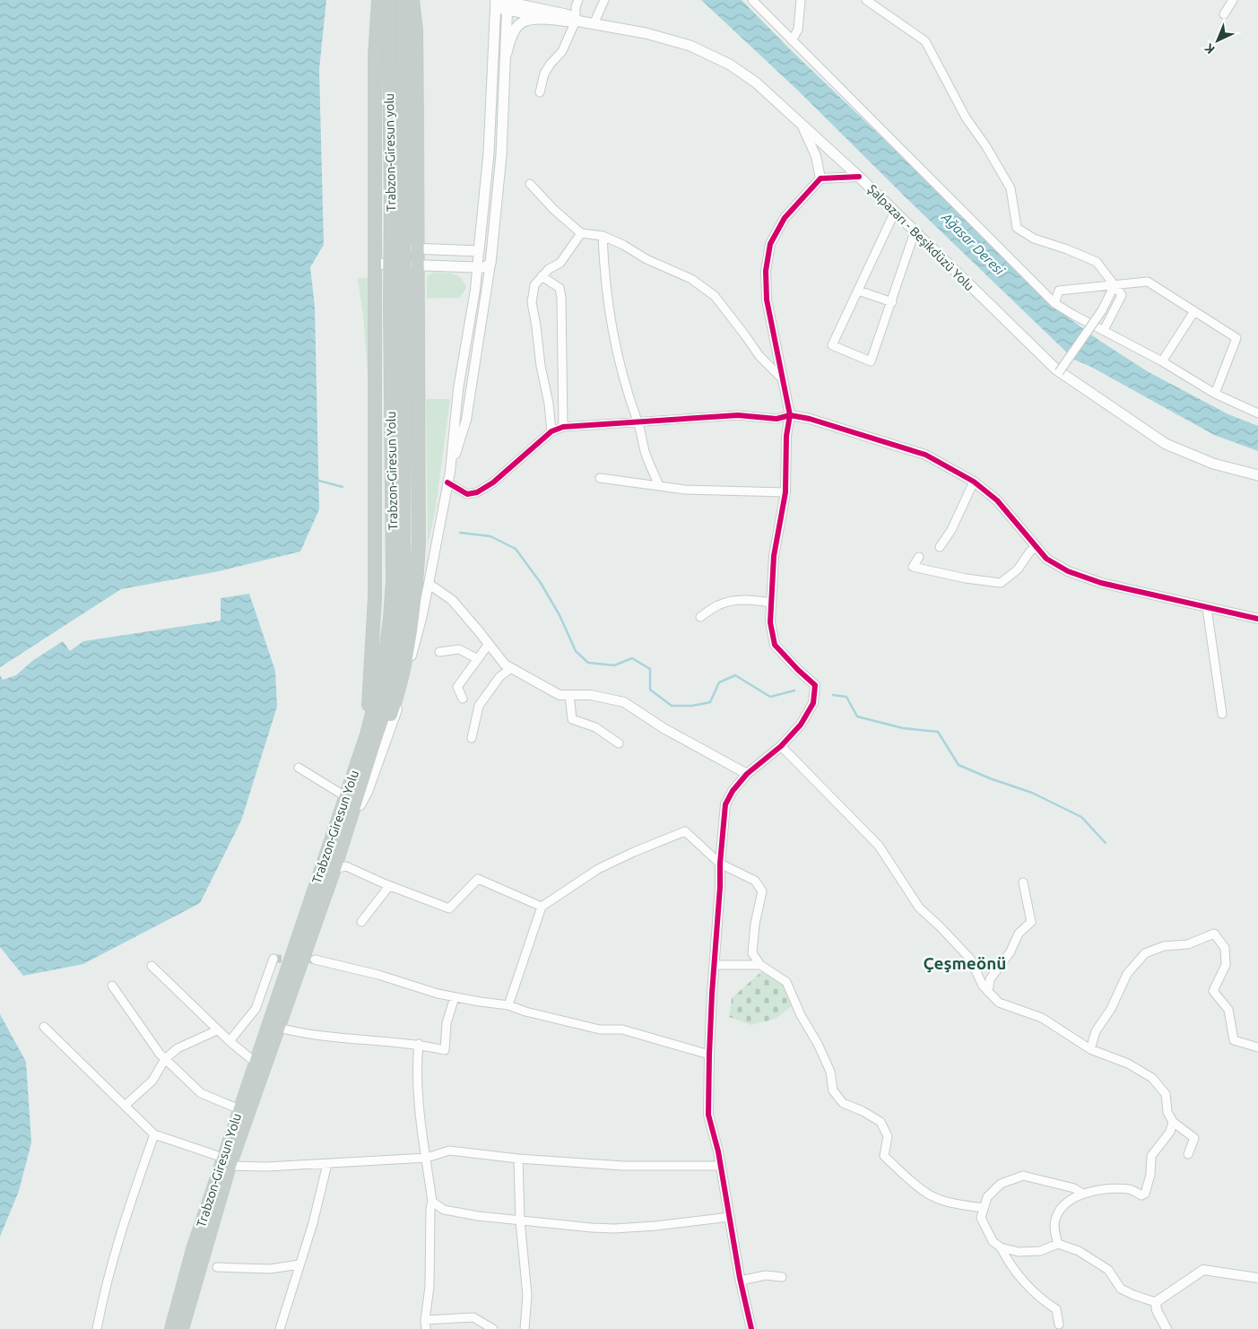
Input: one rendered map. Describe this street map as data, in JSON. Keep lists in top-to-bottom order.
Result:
{
  "streets": {
    "highway": ["Trabzon-Giresun yolu", "Trabzon-Giresun Yolu"],
    "main road": ["Şalpazarı - Beşikdüzü Yolu"]
  },
  "crossings": [
    ["Trabzon-Giresun yolu", "Trabzon-Giresun Yolu"]
  ],
  "districts": ["Çeşmeönü"],
  "water": ["Ağasar Deresi"],
  "north": "bottom left"
}
